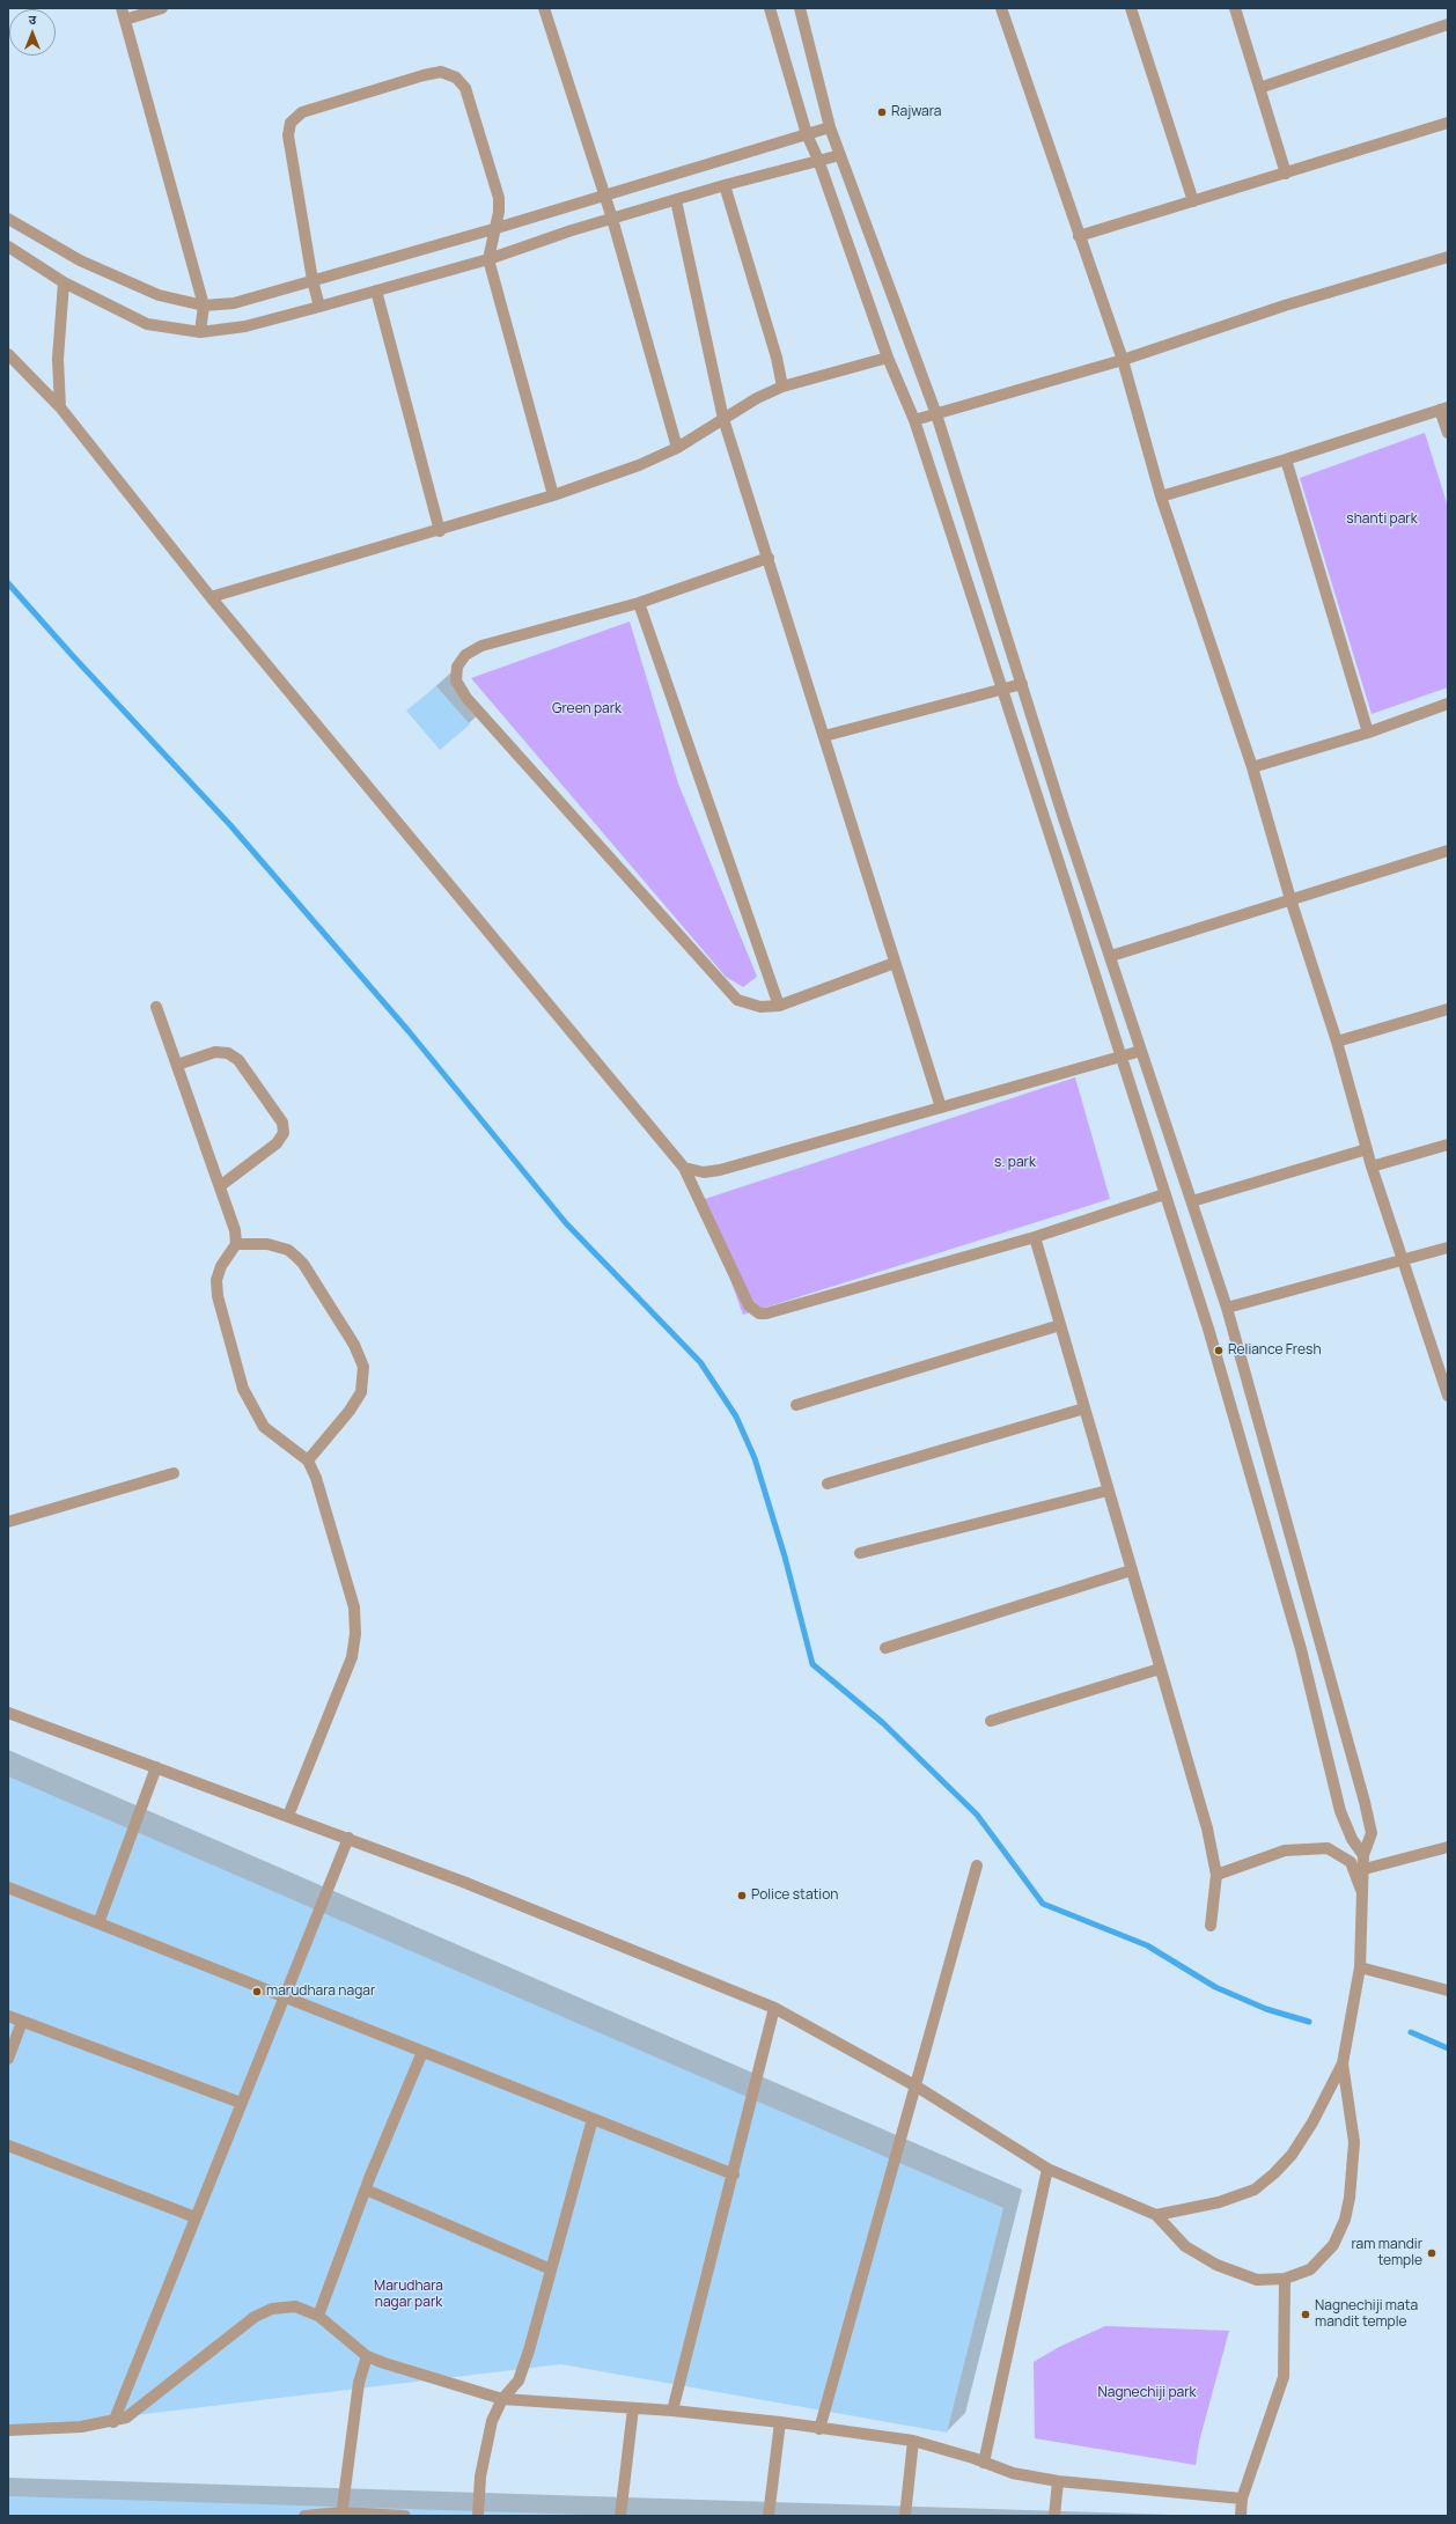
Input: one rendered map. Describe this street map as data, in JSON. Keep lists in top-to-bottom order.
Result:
{
  "parks": [
    "shanti park",
    "Green park",
    "s. park",
    "Marudhara nagar park",
    "Nagnechiji park"
  ],
  "places": [
    "Rajwara",
    "Reliance Fresh",
    "Police station",
    "marudhara nagar",
    "ram mandir temple",
    "Nagnechiji mata mandit temple"
  ],
  "north": "top"
}
